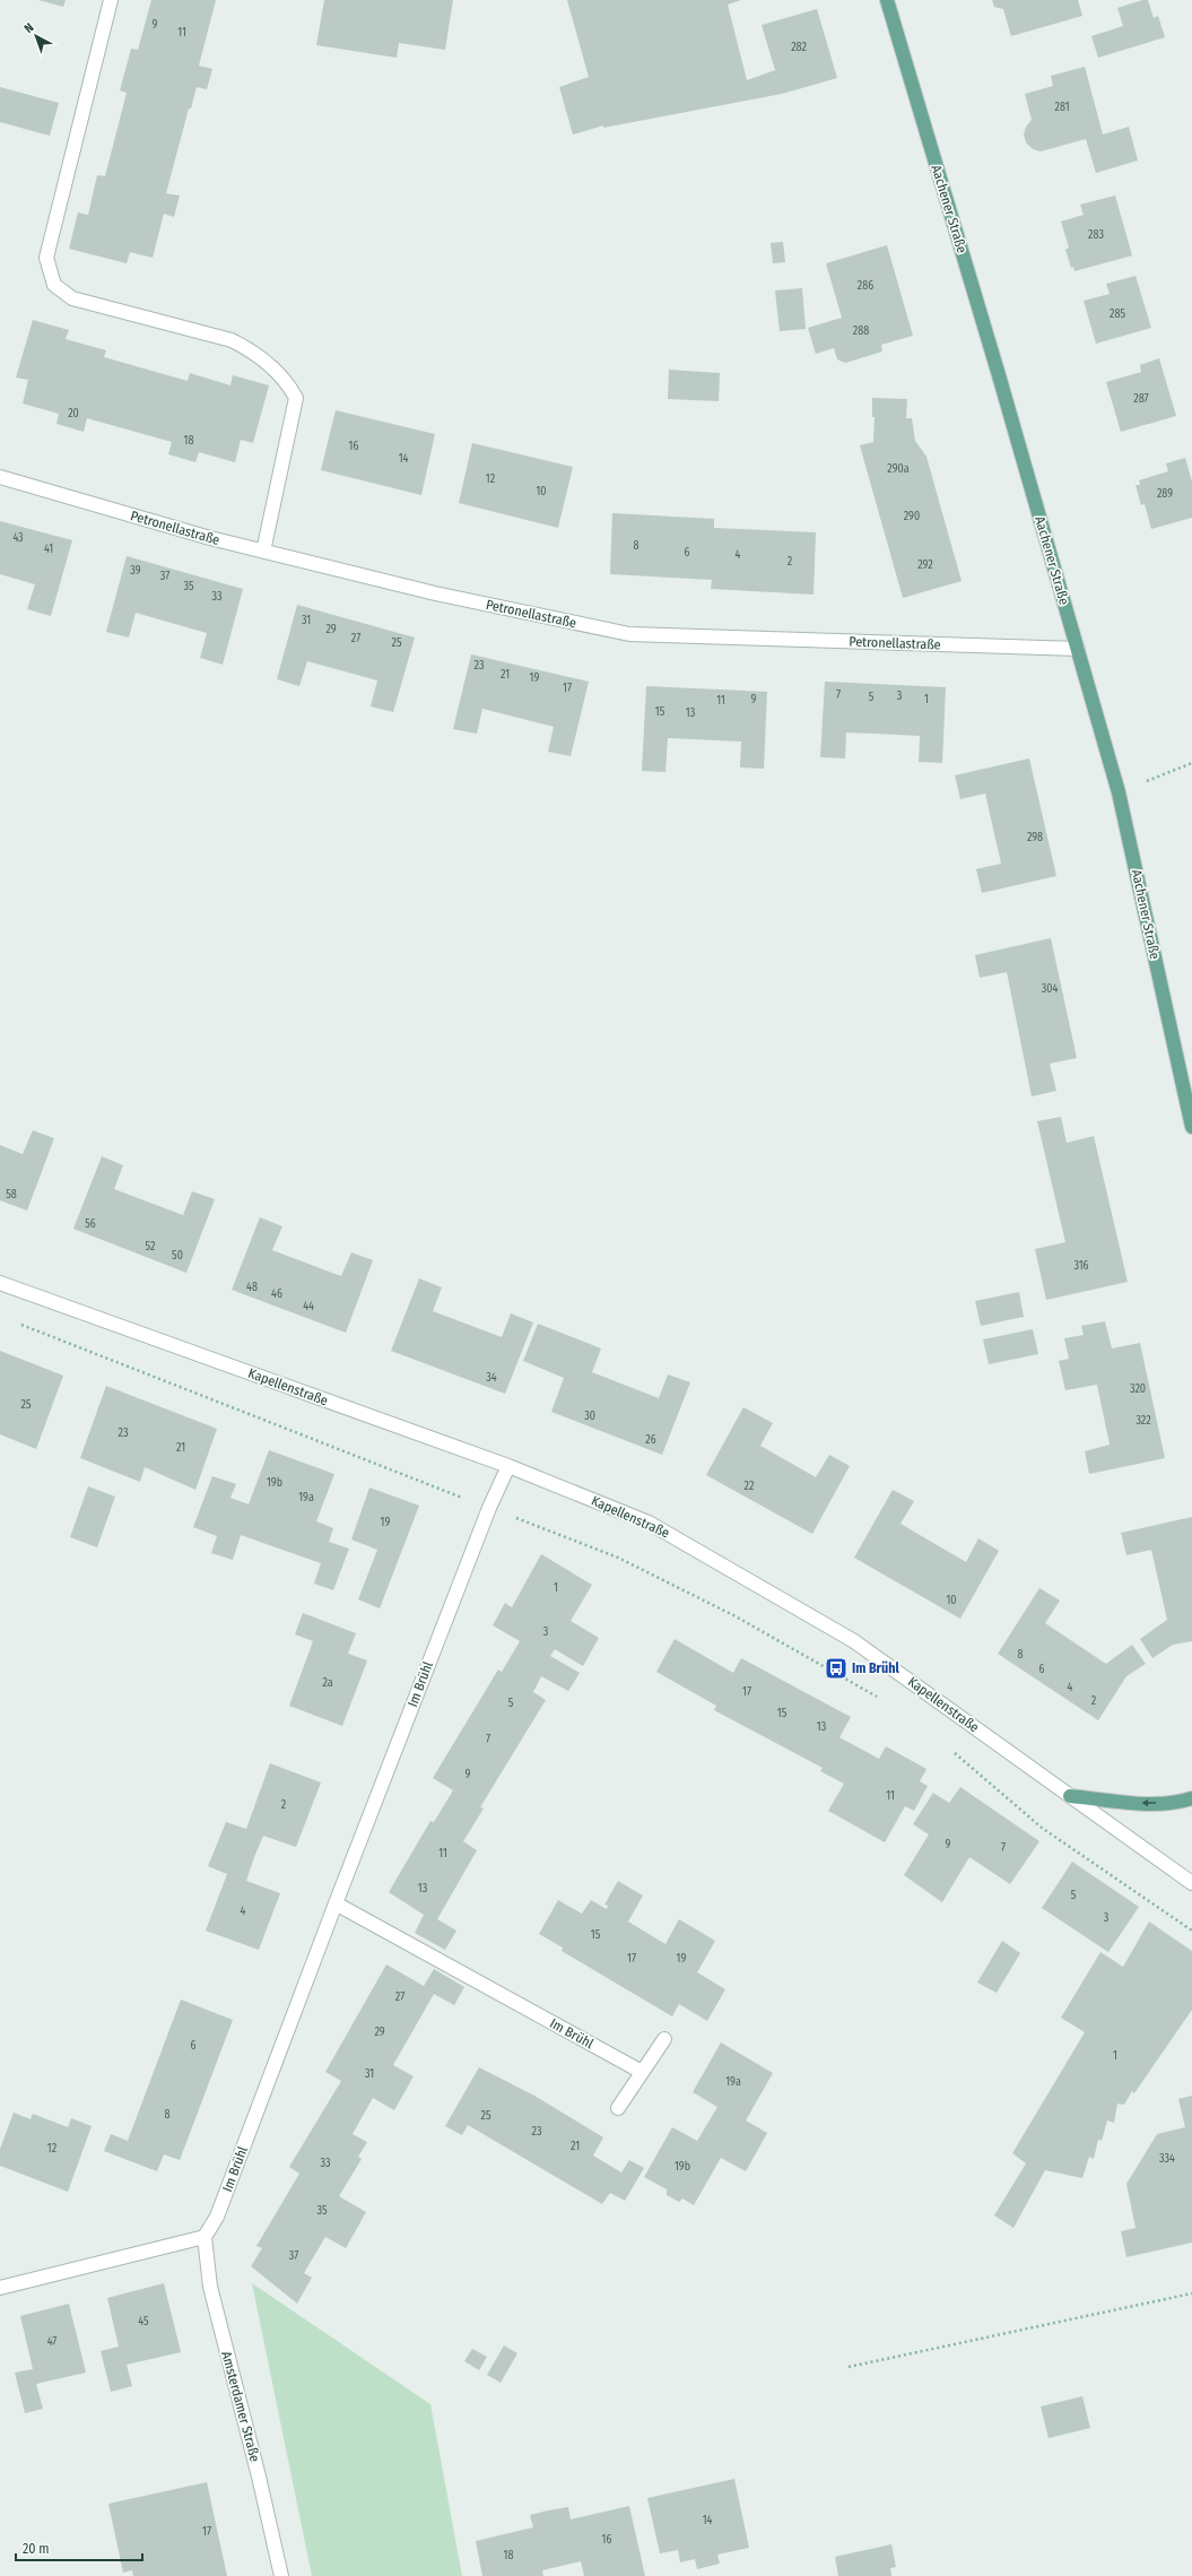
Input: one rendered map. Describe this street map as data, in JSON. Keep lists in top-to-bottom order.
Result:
{
  "streets": {
    "main road": ["Aachener Straße"],
    "street": [
      "Petronellastraße",
      "Kapellenstraße",
      "Im Brühl",
      "Amsterdamer Straße"
    ]
  },
  "crossings": [
    ["Aachener Straße", "Petronellastraße"],
    ["Kapellenstraße", "Im Brühl"],
    ["Im Brühl", "Amsterdamer Straße"]
  ],
  "places": {
    "bus stop": ["Im Brühl"]
  },
  "house_numbers": [
    "9",
    "11",
    "282",
    "281",
    "283",
    "286",
    "285",
    "288",
    "287",
    "20",
    "18",
    "16",
    "14",
    "290a",
    "12",
    "10",
    "289",
    "290",
    "43",
    "8",
    "41",
    "6",
    "4",
    "2",
    "292",
    "39",
    "37",
    "35",
    "33",
    "31",
    "29",
    "27",
    "25",
    "23",
    "21",
    "19",
    "17",
    "7",
    "3",
    "5",
    "9",
    "1",
    "11",
    "15",
    "13",
    "298",
    "304",
    "58",
    "56",
    "52",
    "50",
    "316",
    "48",
    "46",
    "44",
    "34",
    "320",
    "25",
    "30",
    "322",
    "23",
    "26",
    "21",
    "19b",
    "22",
    "19a",
    "19",
    "1",
    "10",
    "3",
    "8",
    "6",
    "2a",
    "4",
    "17",
    "2",
    "5",
    "15",
    "13",
    "7",
    "9",
    "11",
    "2",
    "9",
    "7",
    "11",
    "13",
    "5",
    "4",
    "3",
    "15",
    "17",
    "19",
    "27",
    "29",
    "6",
    "1",
    "31",
    "19a",
    "8",
    "25",
    "23",
    "21",
    "12",
    "334",
    "33",
    "19b",
    "35",
    "37",
    "45",
    "47",
    "14",
    "17",
    "16",
    "18"
  ],
  "scale_bar": "20 m",
  "north": "top left"
}
